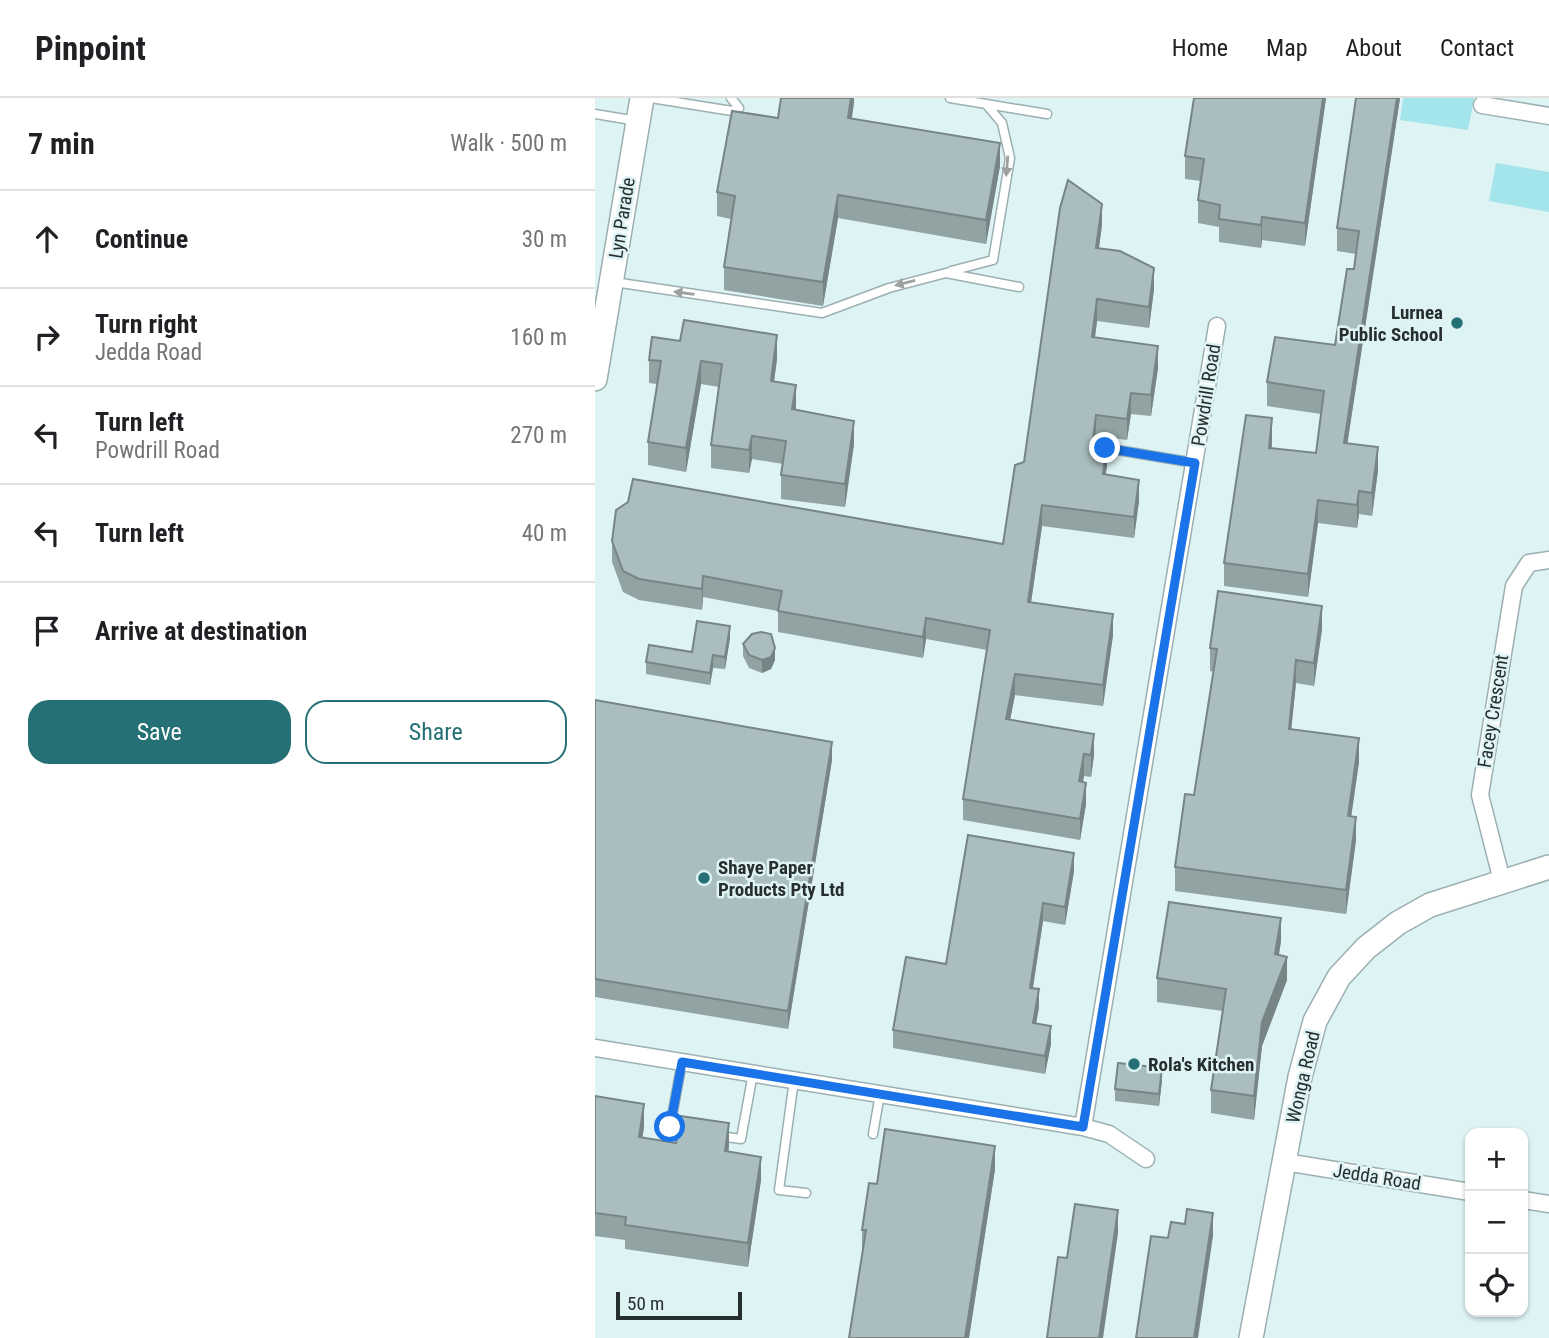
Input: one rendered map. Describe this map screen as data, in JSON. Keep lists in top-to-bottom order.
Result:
{
  "streets": {
    "street": [
      "Lyn Parade",
      "Powdrill Road",
      "Facey Crescent",
      "Wonga Road",
      "Jedda Road"
    ]
  },
  "crossings": [
    ["Facey Crescent", "Wonga Road"],
    ["Wonga Road", "Jedda Road"]
  ],
  "places": ["Lurnea Public School", "Shaye Paper Products Pty Ltd", "Rola's Kitchen"],
  "scale_bar": "50 m",
  "page": {
    "header": "Pinpoint",
    "nav": [
      "Home",
      "Map",
      "About",
      "Contact"
    ],
    "heading": ["7 min", "Walk · 500 m"],
    "list": [
      ["Continue", "30 m"],
      ["Turn right", "Jedda Road", "160 m"],
      ["Turn left", "Powdrill Road", "270 m"],
      ["Turn left", "40 m"],
      "Arrive at destination"
    ],
    "buttons": ["Save", "Share"],
    "map_buttons": ["+", "−"],
    "scale": "50 m"
  }
}
